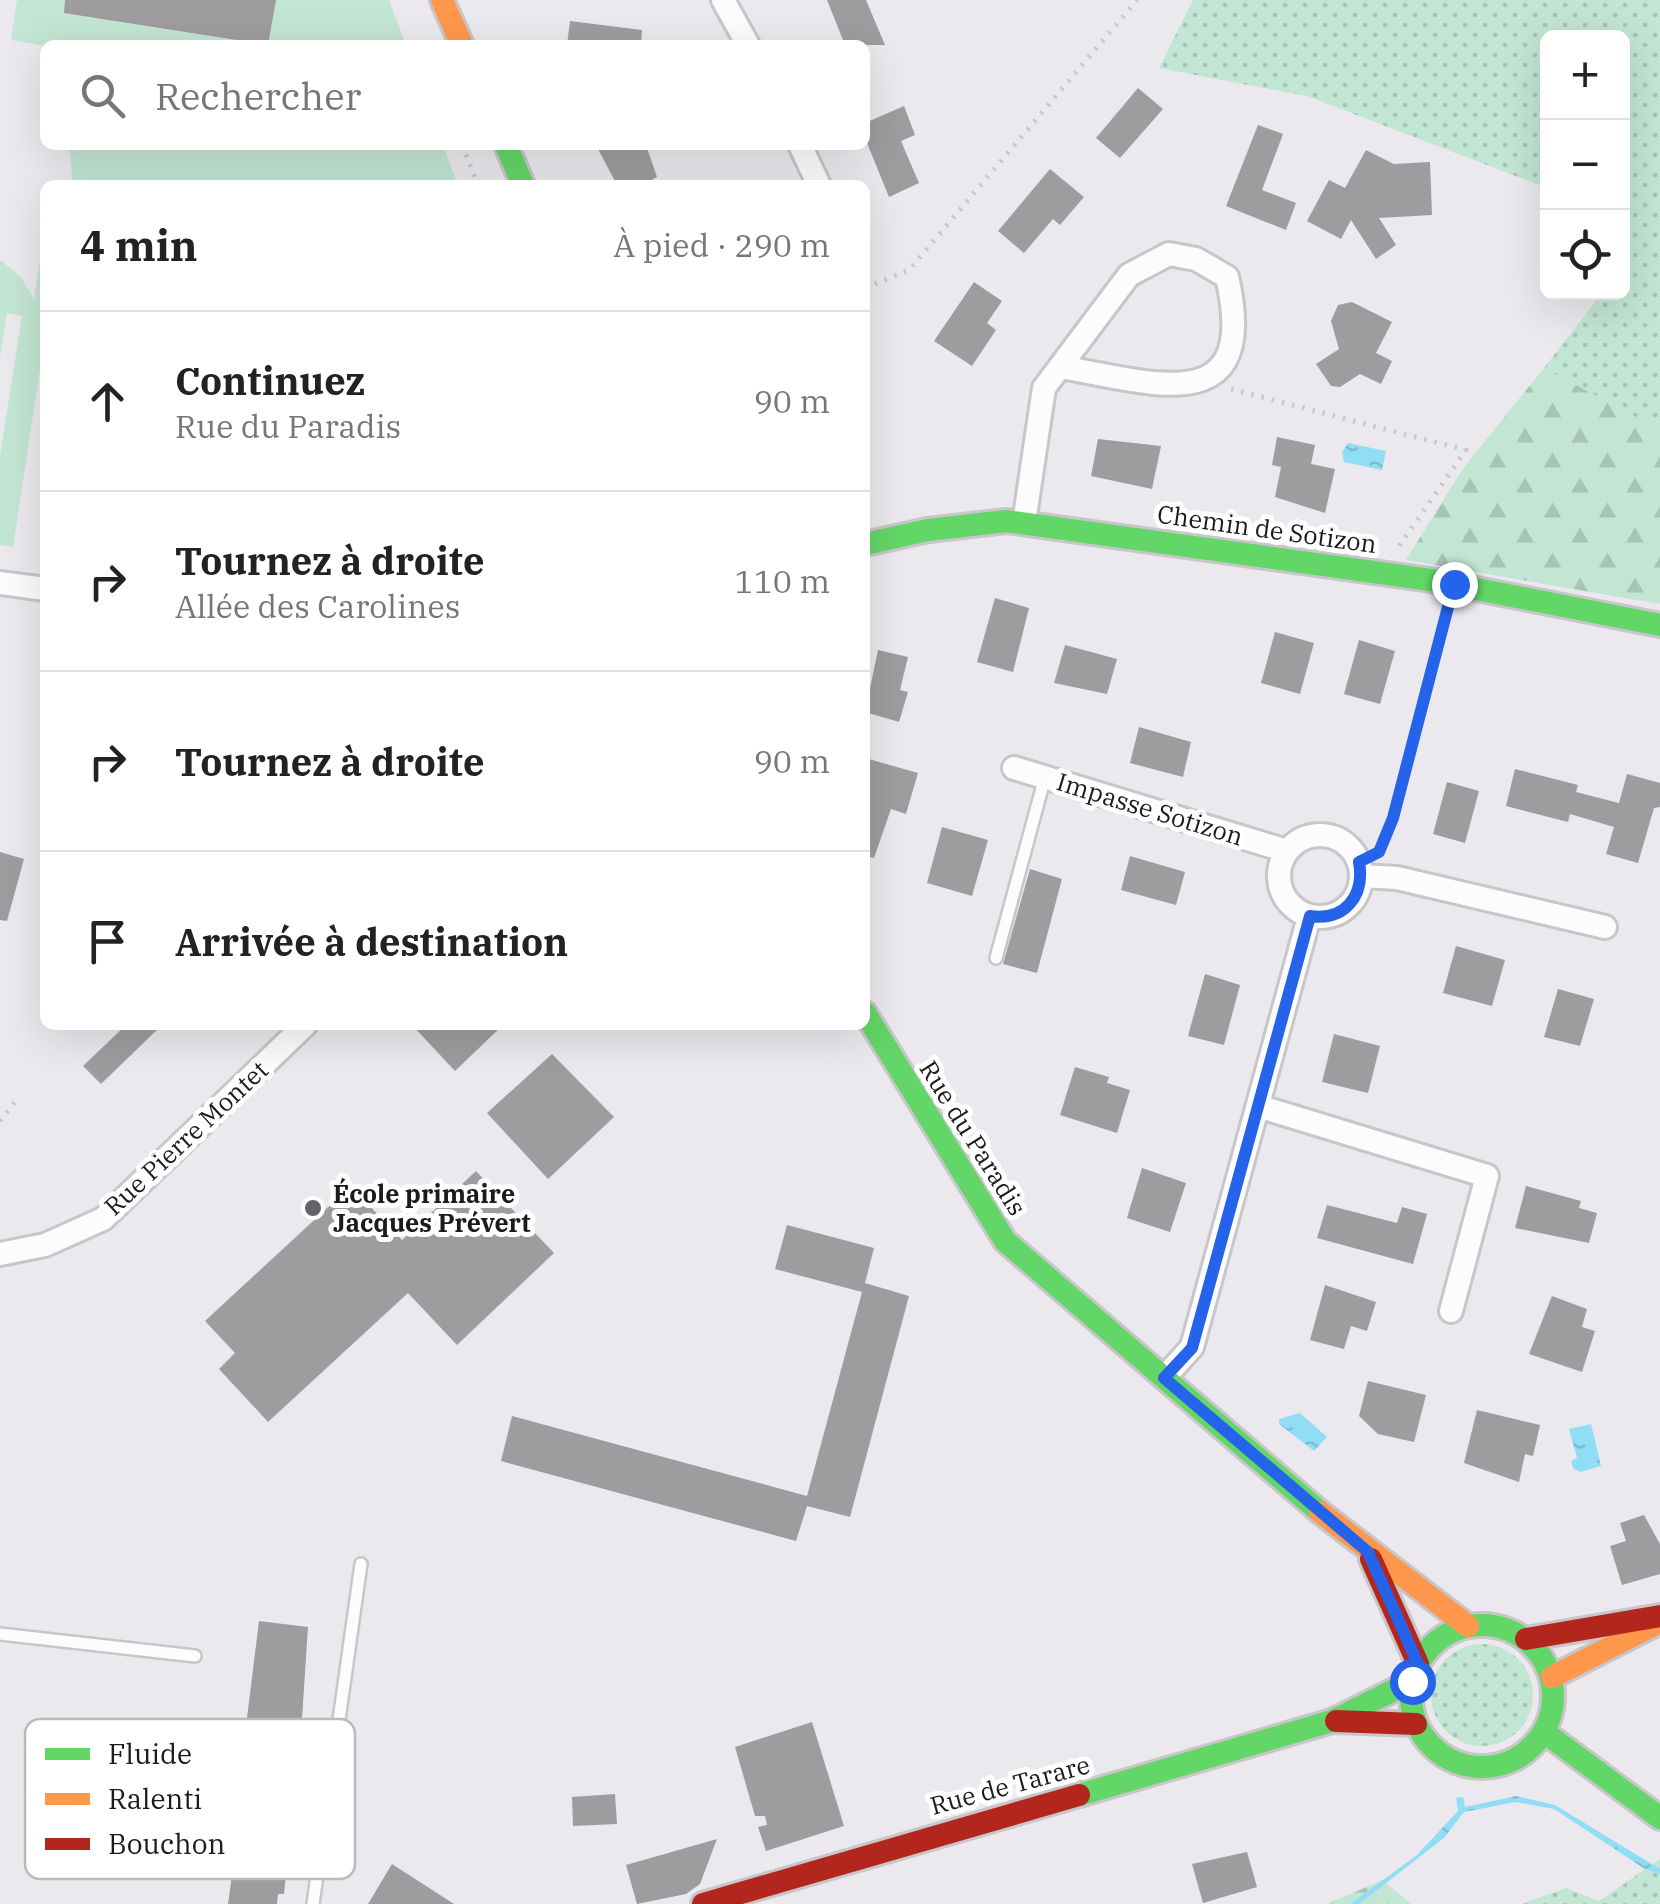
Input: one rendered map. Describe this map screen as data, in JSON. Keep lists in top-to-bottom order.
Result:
{
  "streets": {
    "main road": ["Chemin de Sotizon", "Rue du Paradis", "Rue de Tarare"],
    "street": ["Impasse Sotizon", "Rue Pierre Montet"]
  },
  "crossings": [
    ["Rue du Paradis", "Rue de Tarare"]
  ],
  "places": ["École primaire Jacques Prévert"],
  "legend": ["Fluide", "Ralenti", "Bouchon"],
  "page": {
    "map_buttons": ["+", "−"],
    "search": "Rechercher",
    "heading": ["4 min", "À pied · 290 m"],
    "list": [
      ["Continuez", "Rue du Paradis", "90 m"],
      ["Tournez à droite", "Allée des Carolines", "110 m"],
      ["Tournez à droite", "90 m"],
      "Arrivée à destination"
    ]
  }
}
